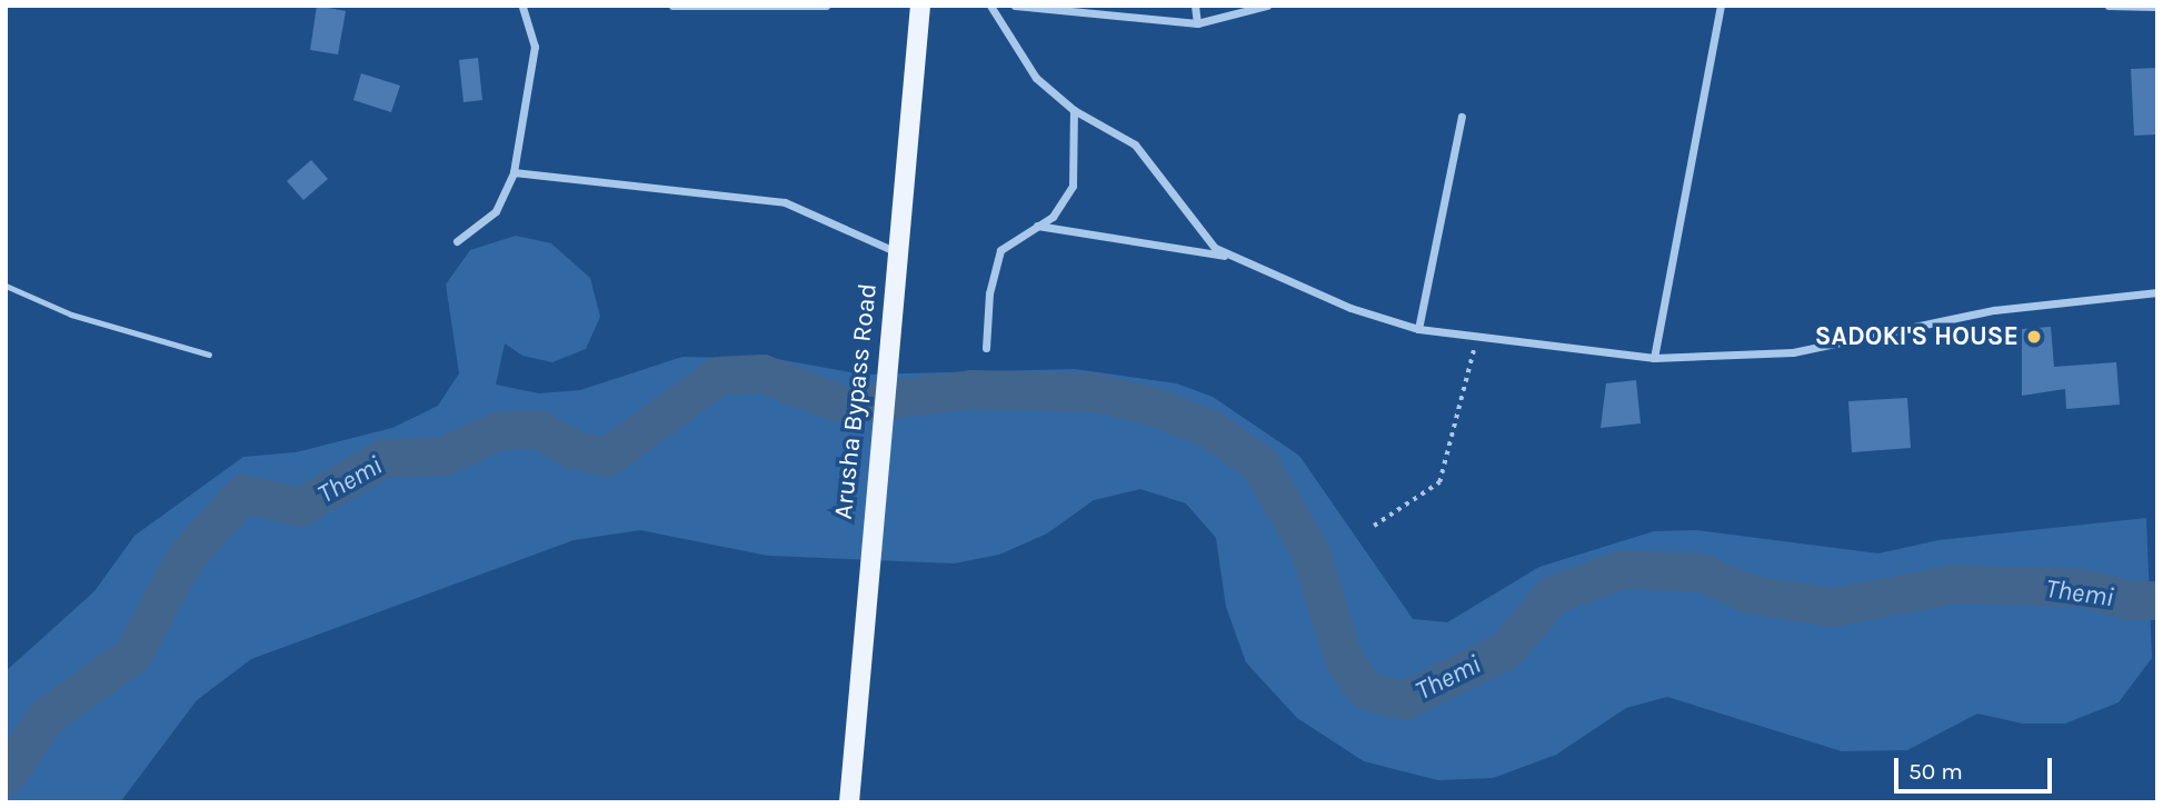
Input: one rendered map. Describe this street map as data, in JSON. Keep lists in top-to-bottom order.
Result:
{
  "streets": {
    "main road": ["Arusha Bypass Road"]
  },
  "water": ["Themi"],
  "places": ["SADOKI'S HOUSE"],
  "scale_bar": "50 m"
}
